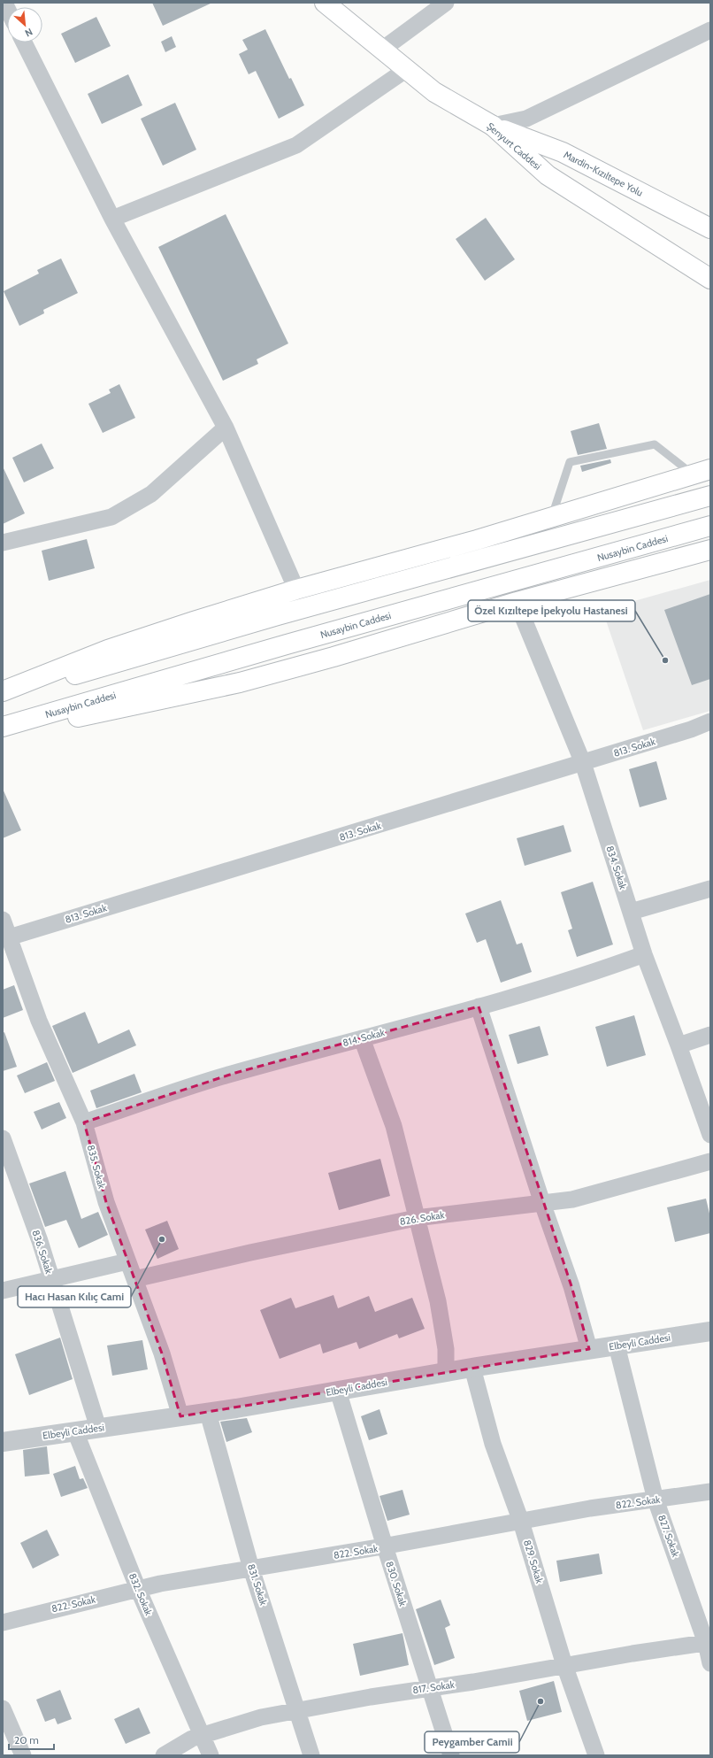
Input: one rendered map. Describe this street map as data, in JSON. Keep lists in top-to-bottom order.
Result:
{
  "streets": {
    "main road": ["Şenyurt Caddesi", "Mardin-Kızıltepe Yolu", "Nusaybin Caddesi"],
    "street": [
      "813. Sokak",
      "834. Sokak",
      "814. Sokak",
      "835. Sokak",
      "826. Sokak",
      "836. Sokak",
      "Elbeyli Caddesi",
      "822. Sokak",
      "827. Sokak",
      "829. Sokak",
      "830. Sokak",
      "831. Sokak",
      "832. Sokak",
      "817. Sokak"
    ]
  },
  "crossings": [
    ["Şenyurt Caddesi", "Mardin-Kızıltepe Yolu"],
    ["813. Sokak", "834. Sokak"],
    ["813. Sokak", "835. Sokak"],
    ["834. Sokak", "814. Sokak"],
    ["814. Sokak", "835. Sokak"],
    ["835. Sokak", "826. Sokak"],
    ["835. Sokak", "Elbeyli Caddesi"],
    ["836. Sokak", "Elbeyli Caddesi"],
    ["Elbeyli Caddesi", "827. Sokak"],
    ["Elbeyli Caddesi", "829. Sokak"],
    ["Elbeyli Caddesi", "830. Sokak"],
    ["Elbeyli Caddesi", "831. Sokak"],
    ["Elbeyli Caddesi", "832. Sokak"],
    ["822. Sokak", "827. Sokak"],
    ["822. Sokak", "829. Sokak"],
    ["822. Sokak", "830. Sokak"],
    ["822. Sokak", "831. Sokak"],
    ["822. Sokak", "832. Sokak"],
    ["827. Sokak", "817. Sokak"],
    ["829. Sokak", "817. Sokak"],
    ["830. Sokak", "817. Sokak"],
    ["831. Sokak", "817. Sokak"],
    ["832. Sokak", "817. Sokak"]
  ],
  "places": ["Özel Kızıltepe İpekyolu Hastanesi", "Hacı Hasan Kılıç Cami", "Peygamber Camii"],
  "scale_bar": "20 m",
  "north": "bottom right"
}
